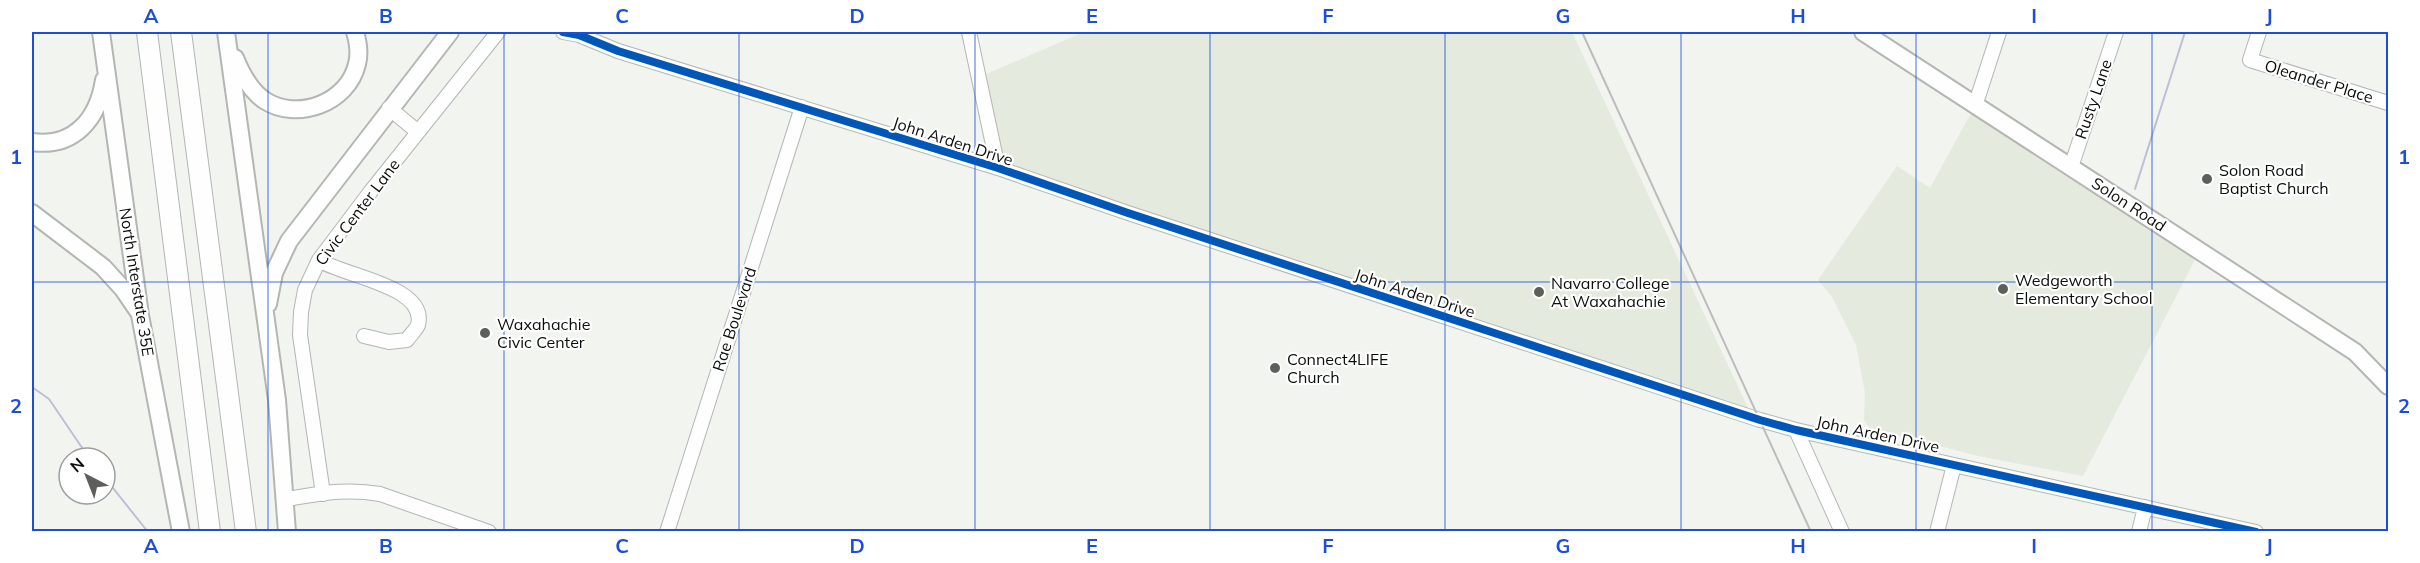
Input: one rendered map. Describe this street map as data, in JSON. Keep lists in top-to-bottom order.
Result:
{
  "streets": {
    "main road": ["Solon Road", "North Interstate 35E"],
    "street": [
      "Oleander Place",
      "Rusty Lane",
      "John Arden Drive",
      "Civic Center Lane",
      "Rae Boulevard"
    ]
  },
  "crossings": [
    ["Rusty Lane", "Solon Road"],
    ["John Arden Drive", "Rae Boulevard"]
  ],
  "places": [
    "Solon Road Baptist Church",
    "Wedgeworth Elementary School",
    "Navarro College At Waxahachie",
    "Waxahachie Civic Center",
    "Connect4LIFE Church"
  ],
  "north": "top left",
  "grid": {
    "columns": [
      "A",
      "B",
      "C",
      "D",
      "E",
      "F",
      "G",
      "H",
      "I",
      "J"
    ],
    "rows": ["1", "2"]
  }
}
